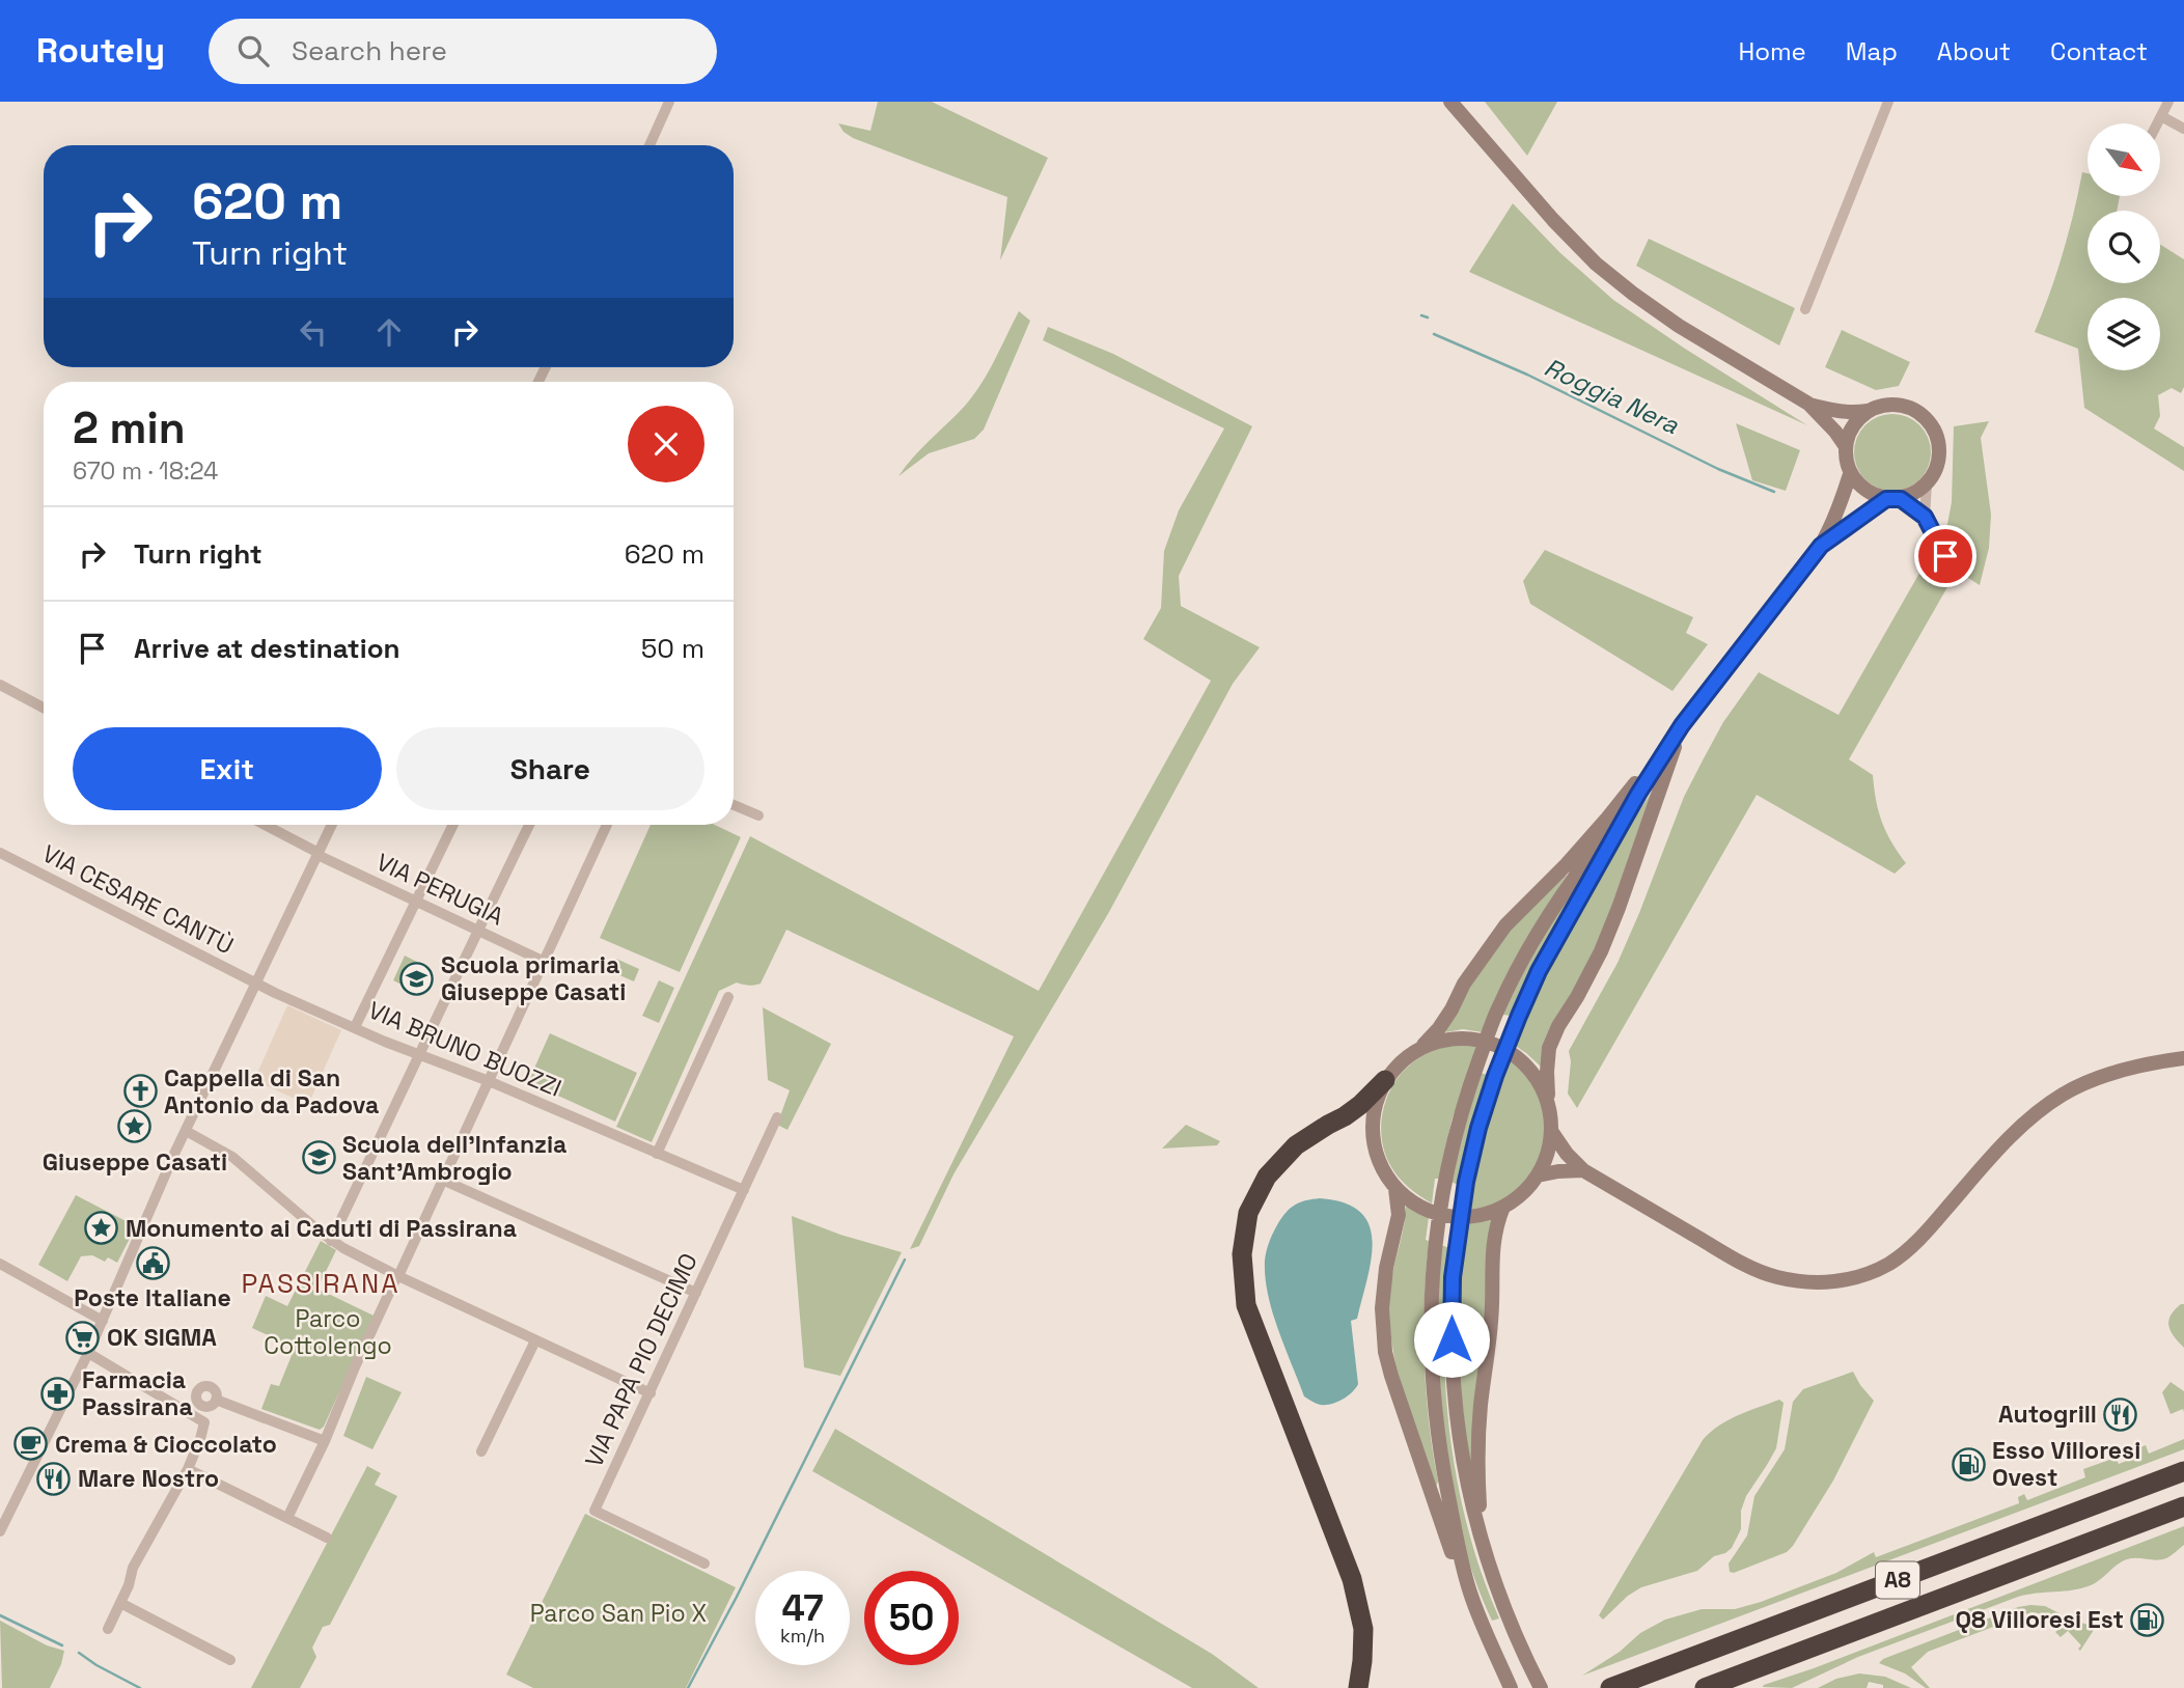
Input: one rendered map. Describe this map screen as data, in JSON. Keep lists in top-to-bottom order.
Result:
{
  "streets": {
    "highway": ["A8"],
    "street": [
      "VIA PERUGIA",
      "VIA CESARE CANTÙ",
      "VIA BRUNO BUOZZI",
      "VIA PAPA PIO DECIMO"
    ]
  },
  "crossings": [
    ["VIA CESARE CANTÙ", "VIA BRUNO BUOZZI"],
    ["VIA BRUNO BUOZZI", "VIA PAPA PIO DECIMO"]
  ],
  "districts": ["PASSIRANA"],
  "water": ["Roggia Nera"],
  "parks": ["Parco Cottolengo", "Parco San Pio X"],
  "places": {
    "school or university": ["Scuola primaria Giuseppe Casati", "Scuola dell'Infanzia Sant'Ambrogio"],
    "church": ["Cappella di San Antonio da Padova"],
    "place": ["Giuseppe Casati", "Monumento ai Caduti di Passirana"],
    "public building": ["Poste Italiane"],
    "supermarket": ["OK SIGMA"],
    "pharmacy": ["Farmacia Passirana"],
    "restaurant": ["Autogrill", "Mare Nostro"],
    "cafe": ["Crema & Cioccolato"],
    "fuel station": ["Esso Villoresi Ovest", "Q8 Villoresi Est"]
  },
  "north": "bottom right",
  "page": {
    "header": "Routely",
    "search": "Search here",
    "nav": [
      "Home",
      "Map",
      "About",
      "Contact"
    ],
    "turn": ["620 m", "Turn right"],
    "heading": ["2 min", "670 m · 18:24"],
    "list": [
      {
        "name": "Turn right",
        "value": "620 m"
      },
      {
        "name": "Arrive at destination",
        "value": "50 m"
      }
    ],
    "buttons": ["Exit", "Share"],
    "speed": "47 km/h",
    "limit": "50"
  }
}
